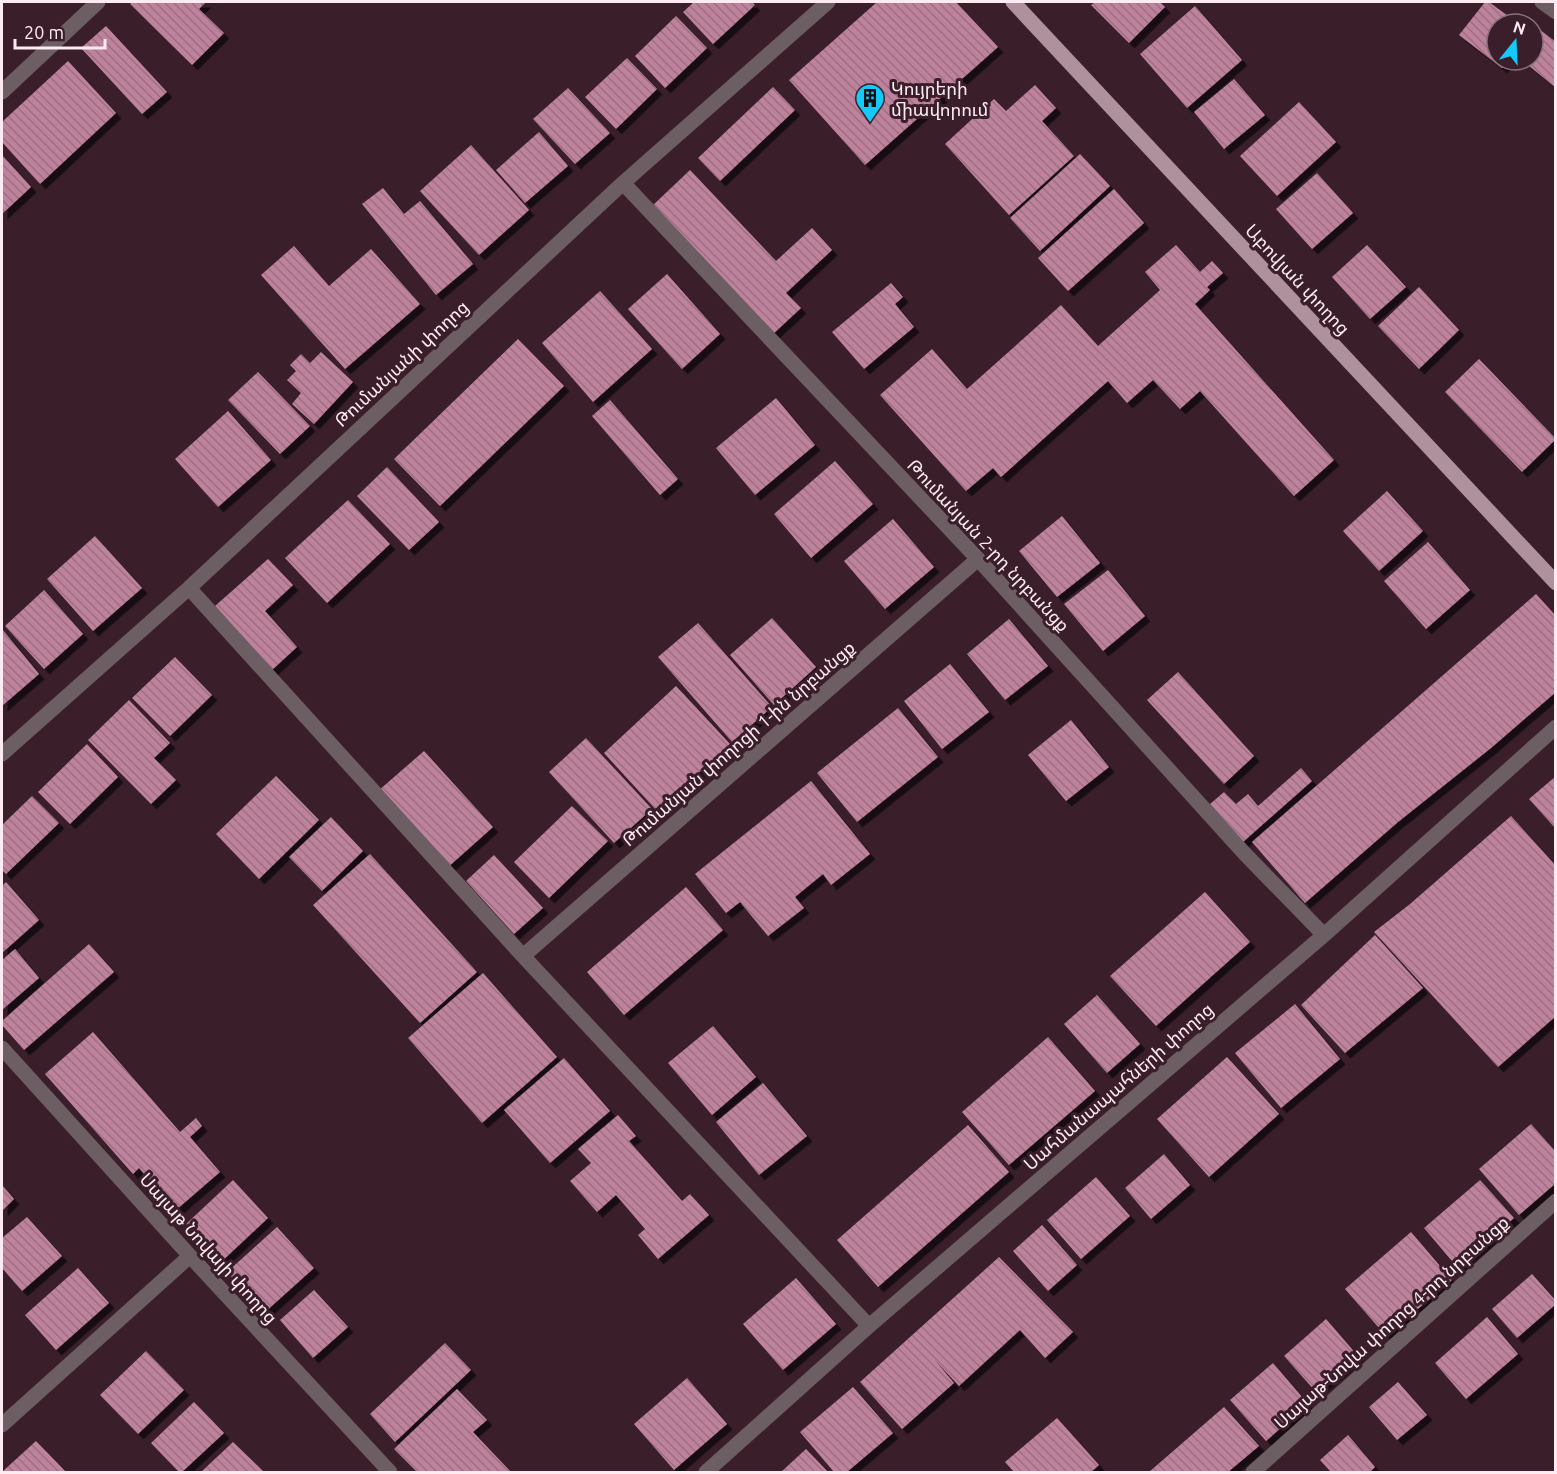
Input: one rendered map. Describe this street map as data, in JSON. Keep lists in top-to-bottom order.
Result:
{
  "streets": {
    "main road": ["Աբովյան փողոց"],
    "street": [
      "Թումանյանի փողոց",
      "Թումանյան 2-րդ նրբանցք",
      "Թումանյան փողոցի 1-ին նրբանցք",
      "Սահմանապահների փողոց",
      "Սայաթ Նովայի փողոց",
      "Սայաթ-Նովա փողոց 4-րդ նրբանցք"
    ]
  },
  "crossings": [
    ["Թումանյանի փողոց", "Թումանյան 2-րդ նրբանցք"],
    ["Թումանյան 2-րդ նրբանցք", "Թումանյան փողոցի 1-ին նրբանցք"],
    ["Թումանյան 2-րդ նրբանցք", "Սահմանապահների փողոց"]
  ],
  "places": {
    "building": ["Կույրերի միավորում"]
  },
  "scale_bar": "20 m",
  "north": "top"
}
